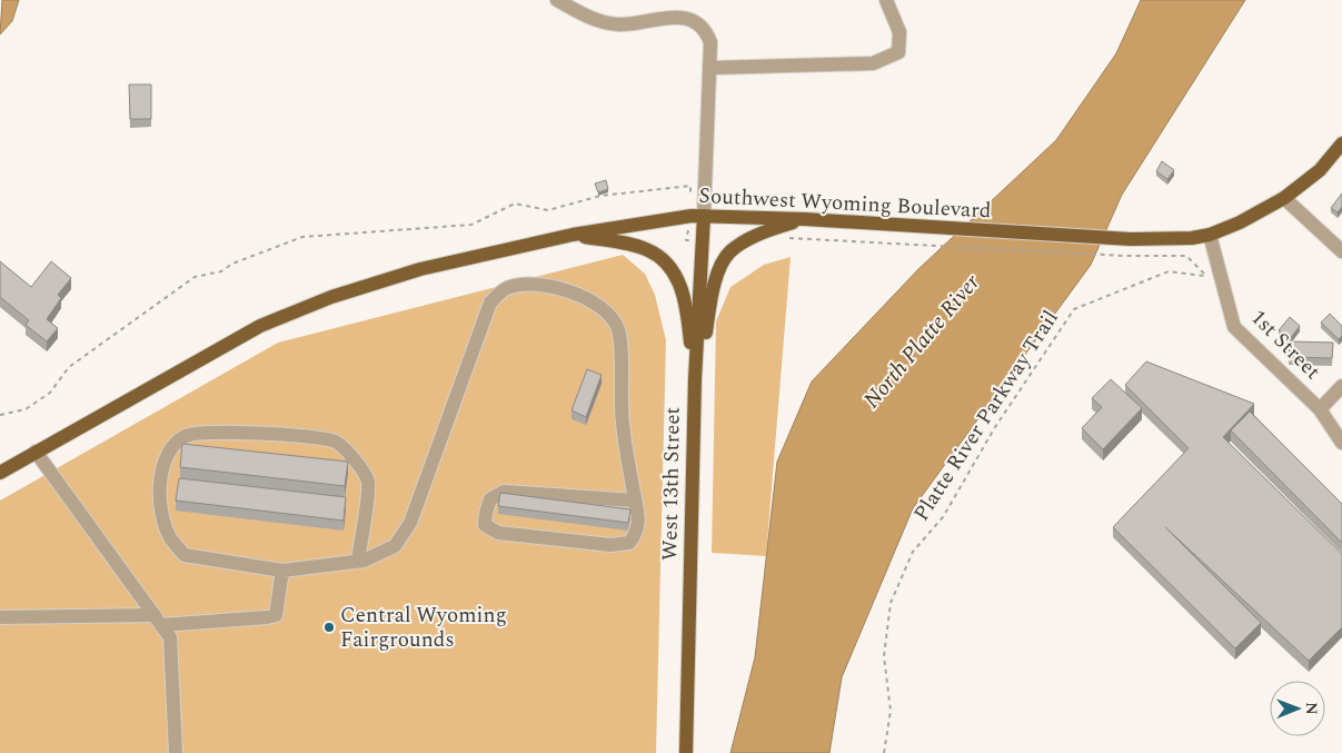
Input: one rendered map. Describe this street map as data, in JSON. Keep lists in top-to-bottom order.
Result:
{
  "streets": {
    "main road": ["Southwest Wyoming Boulevard", "West 13th Street"],
    "street": ["1st Street"],
    "path": ["Platte River Parkway Trail"]
  },
  "crossings": [
    ["Southwest Wyoming Boulevard", "1st Street"],
    ["Southwest Wyoming Boulevard", "West 13th Street"]
  ],
  "water": ["North Platte River"],
  "places": ["Central Wyoming Fairgrounds"],
  "north": "right"
}
